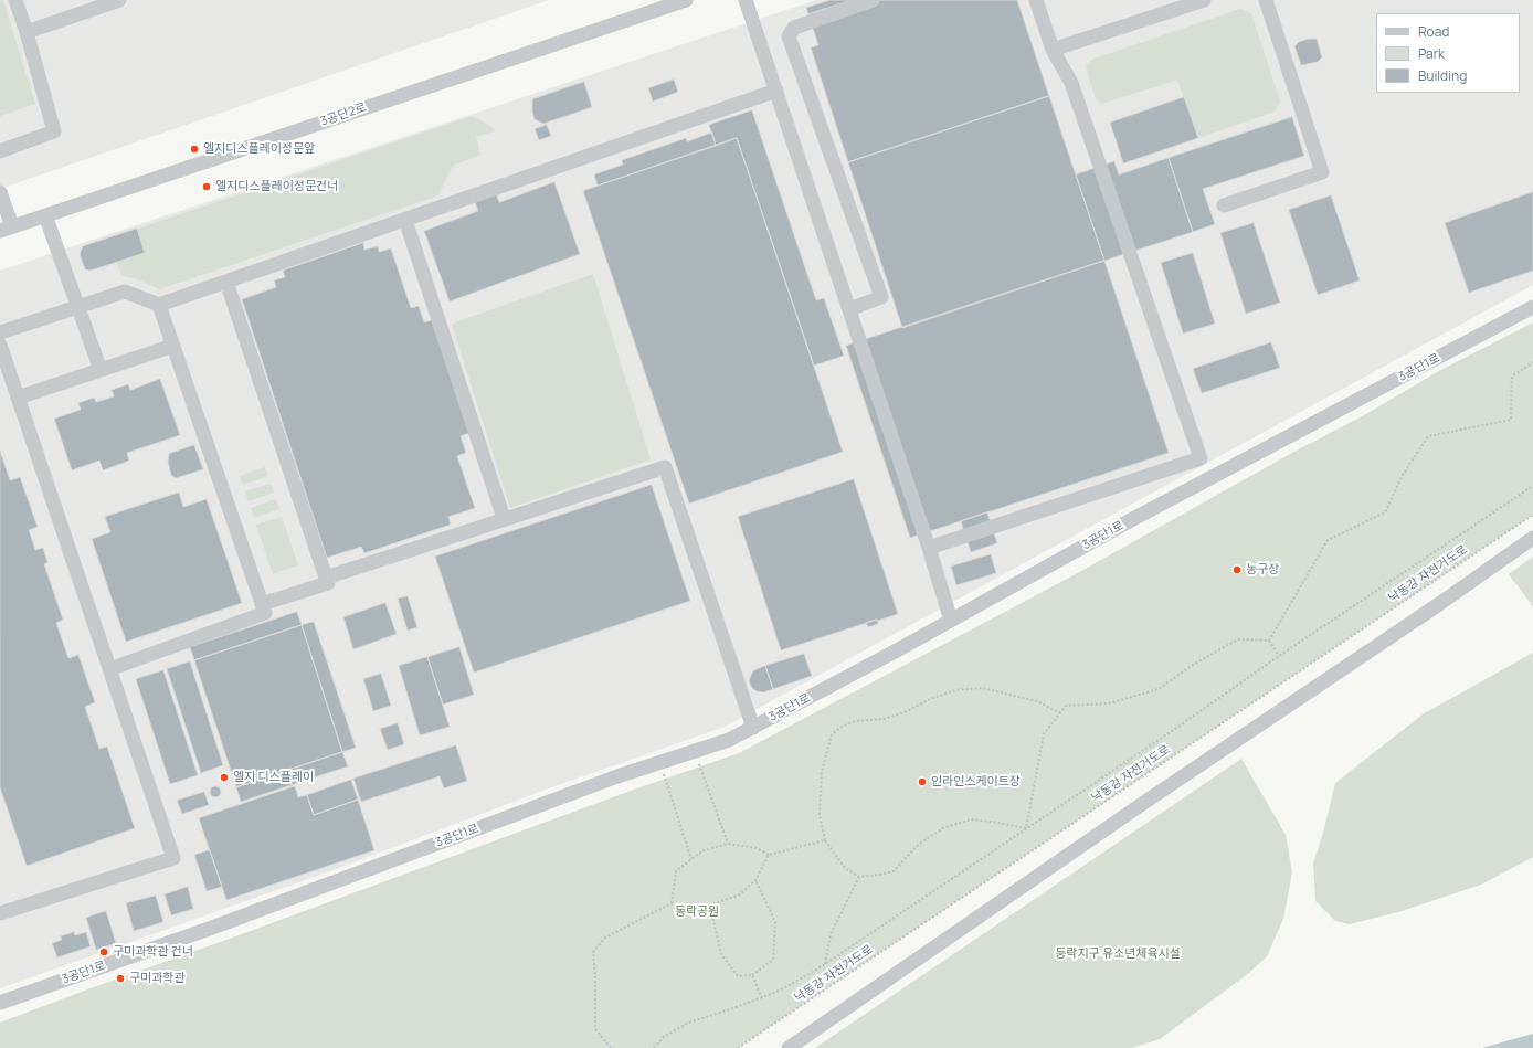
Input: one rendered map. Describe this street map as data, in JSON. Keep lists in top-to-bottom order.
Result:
{
  "streets": {
    "street": ["3공단2로", "3공단1로"],
    "path": ["낙동강 자전거도로"]
  },
  "parks": ["동락공원", "등락지구 유소년체육시설"],
  "places": [
    "엘지디스플레이정문앞",
    "엘지디스플레이정문건너",
    "농구장",
    "엘지 디스플레이",
    "인라인스케이트장",
    "구미과학관 건너",
    "구미과학관"
  ],
  "legend": ["Road", "Park", "Building"]
}
